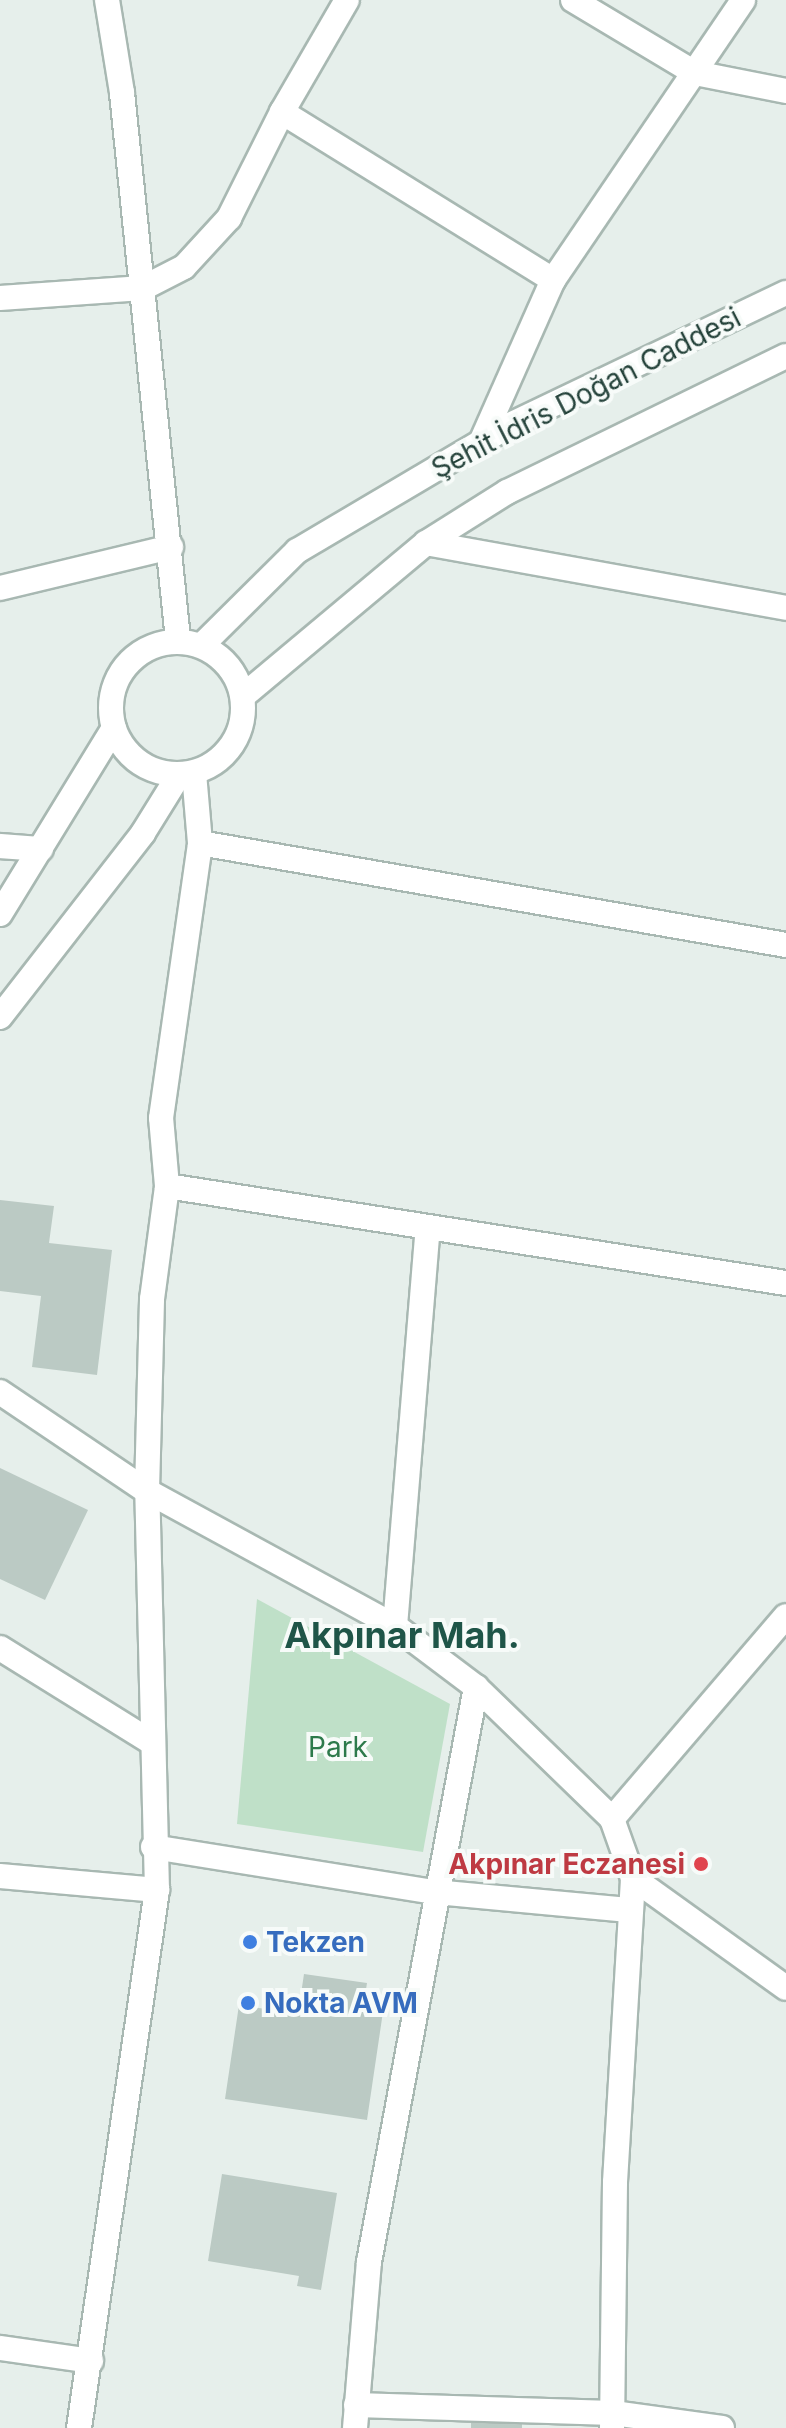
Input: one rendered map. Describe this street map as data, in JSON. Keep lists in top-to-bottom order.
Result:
{
  "streets": {
    "street": ["Şehit İdris Doğan Caddesi"]
  },
  "districts": ["Akpınar Mah."],
  "parks": ["Park"],
  "places": ["Akpınar Eczanesi", "Tekzen", "Nokta AVM"]
}
